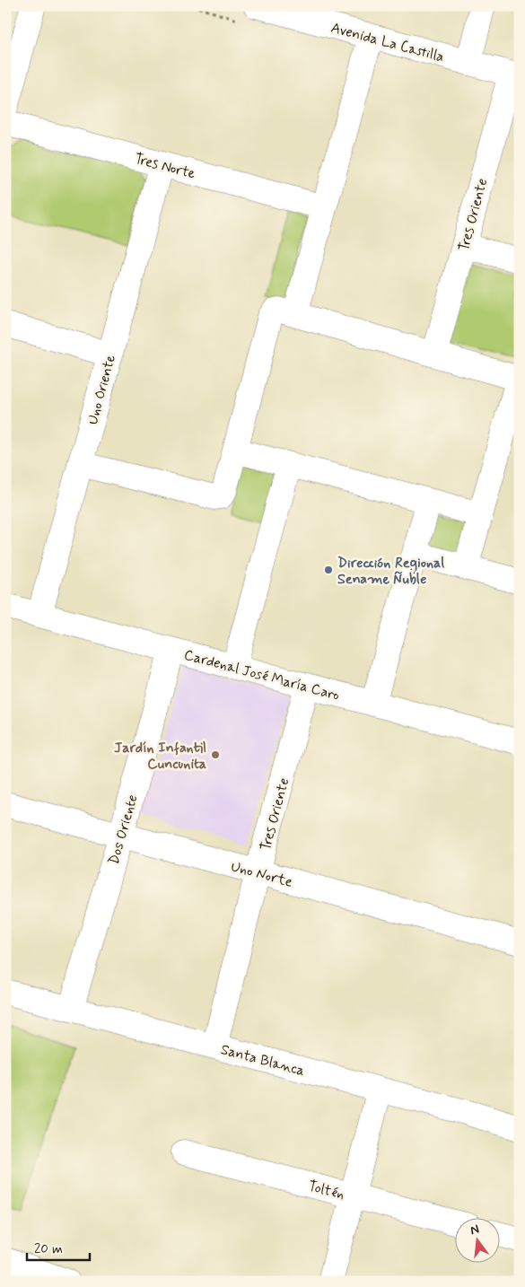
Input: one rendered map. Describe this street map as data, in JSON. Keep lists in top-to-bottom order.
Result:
{
  "streets": {
    "street": [
      "Avenida La Castilla",
      "Tres Norte",
      "Tres Oriente",
      "Uno Oriente",
      "Cardenal José María Caro",
      "Dos Oriente",
      "Uno Norte",
      "Santa Blanca",
      "Toltén"
    ]
  },
  "crossings": [
    ["Avenida La Castilla", "Tres Oriente"],
    ["Tres Norte", "Uno Oriente"],
    ["Tres Oriente", "Cardenal José María Caro"],
    ["Tres Oriente", "Uno Norte"],
    ["Tres Oriente", "Santa Blanca"],
    ["Uno Oriente", "Cardenal José María Caro"],
    ["Cardenal José María Caro", "Dos Oriente"],
    ["Dos Oriente", "Uno Norte"],
    ["Dos Oriente", "Santa Blanca"]
  ],
  "places": ["Dirección Regional Sename Ñuble", "Jardín Infantil Cuncunita"],
  "scale_bar": "20 m",
  "north": "top"
}
